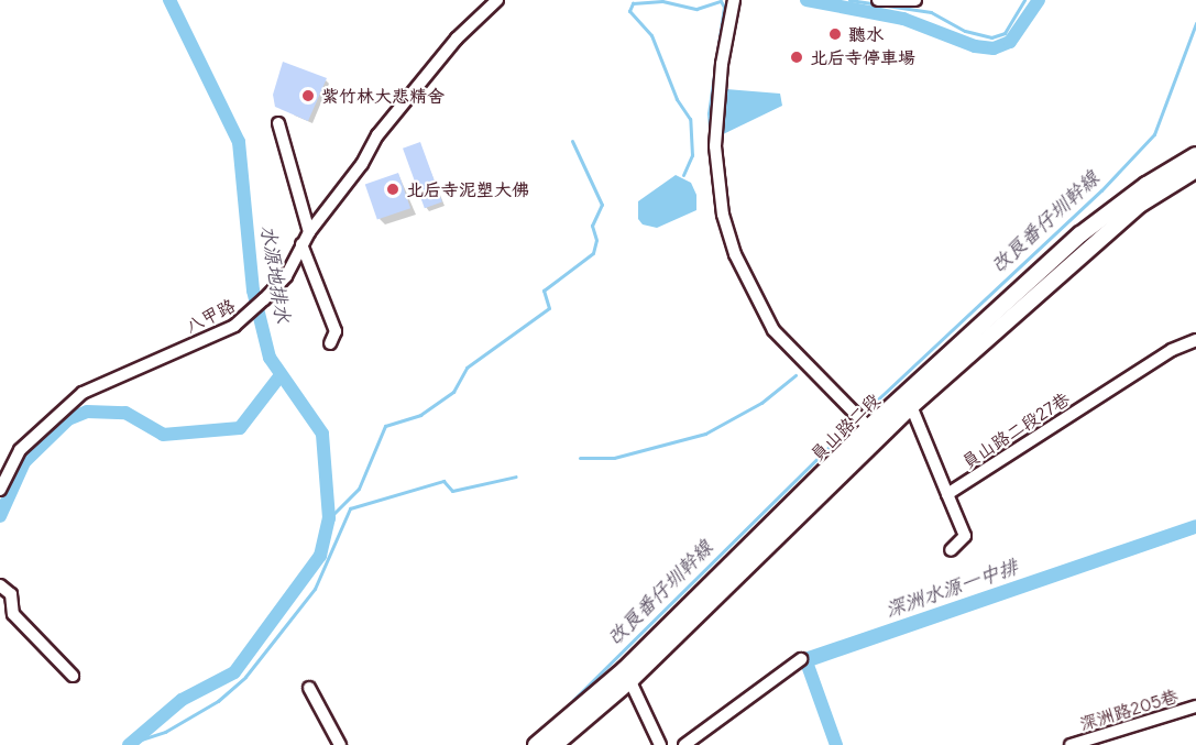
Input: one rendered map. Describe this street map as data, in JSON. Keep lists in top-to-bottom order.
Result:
{
  "streets": {
    "main road": ["員山路二段"],
    "street": ["八甲路", "員山路二段27巷", "深洲路205巷"]
  },
  "crossings": [
    ["員山路二段", "員山路二段27巷"]
  ],
  "water": ["改良番仔圳幹線", "水源地排水", "深洲水源一中排"],
  "places": [
    "聽水",
    "北后寺停車場",
    "紫竹林大悲精舍",
    "北后寺泥塑大佛"
  ]
}
